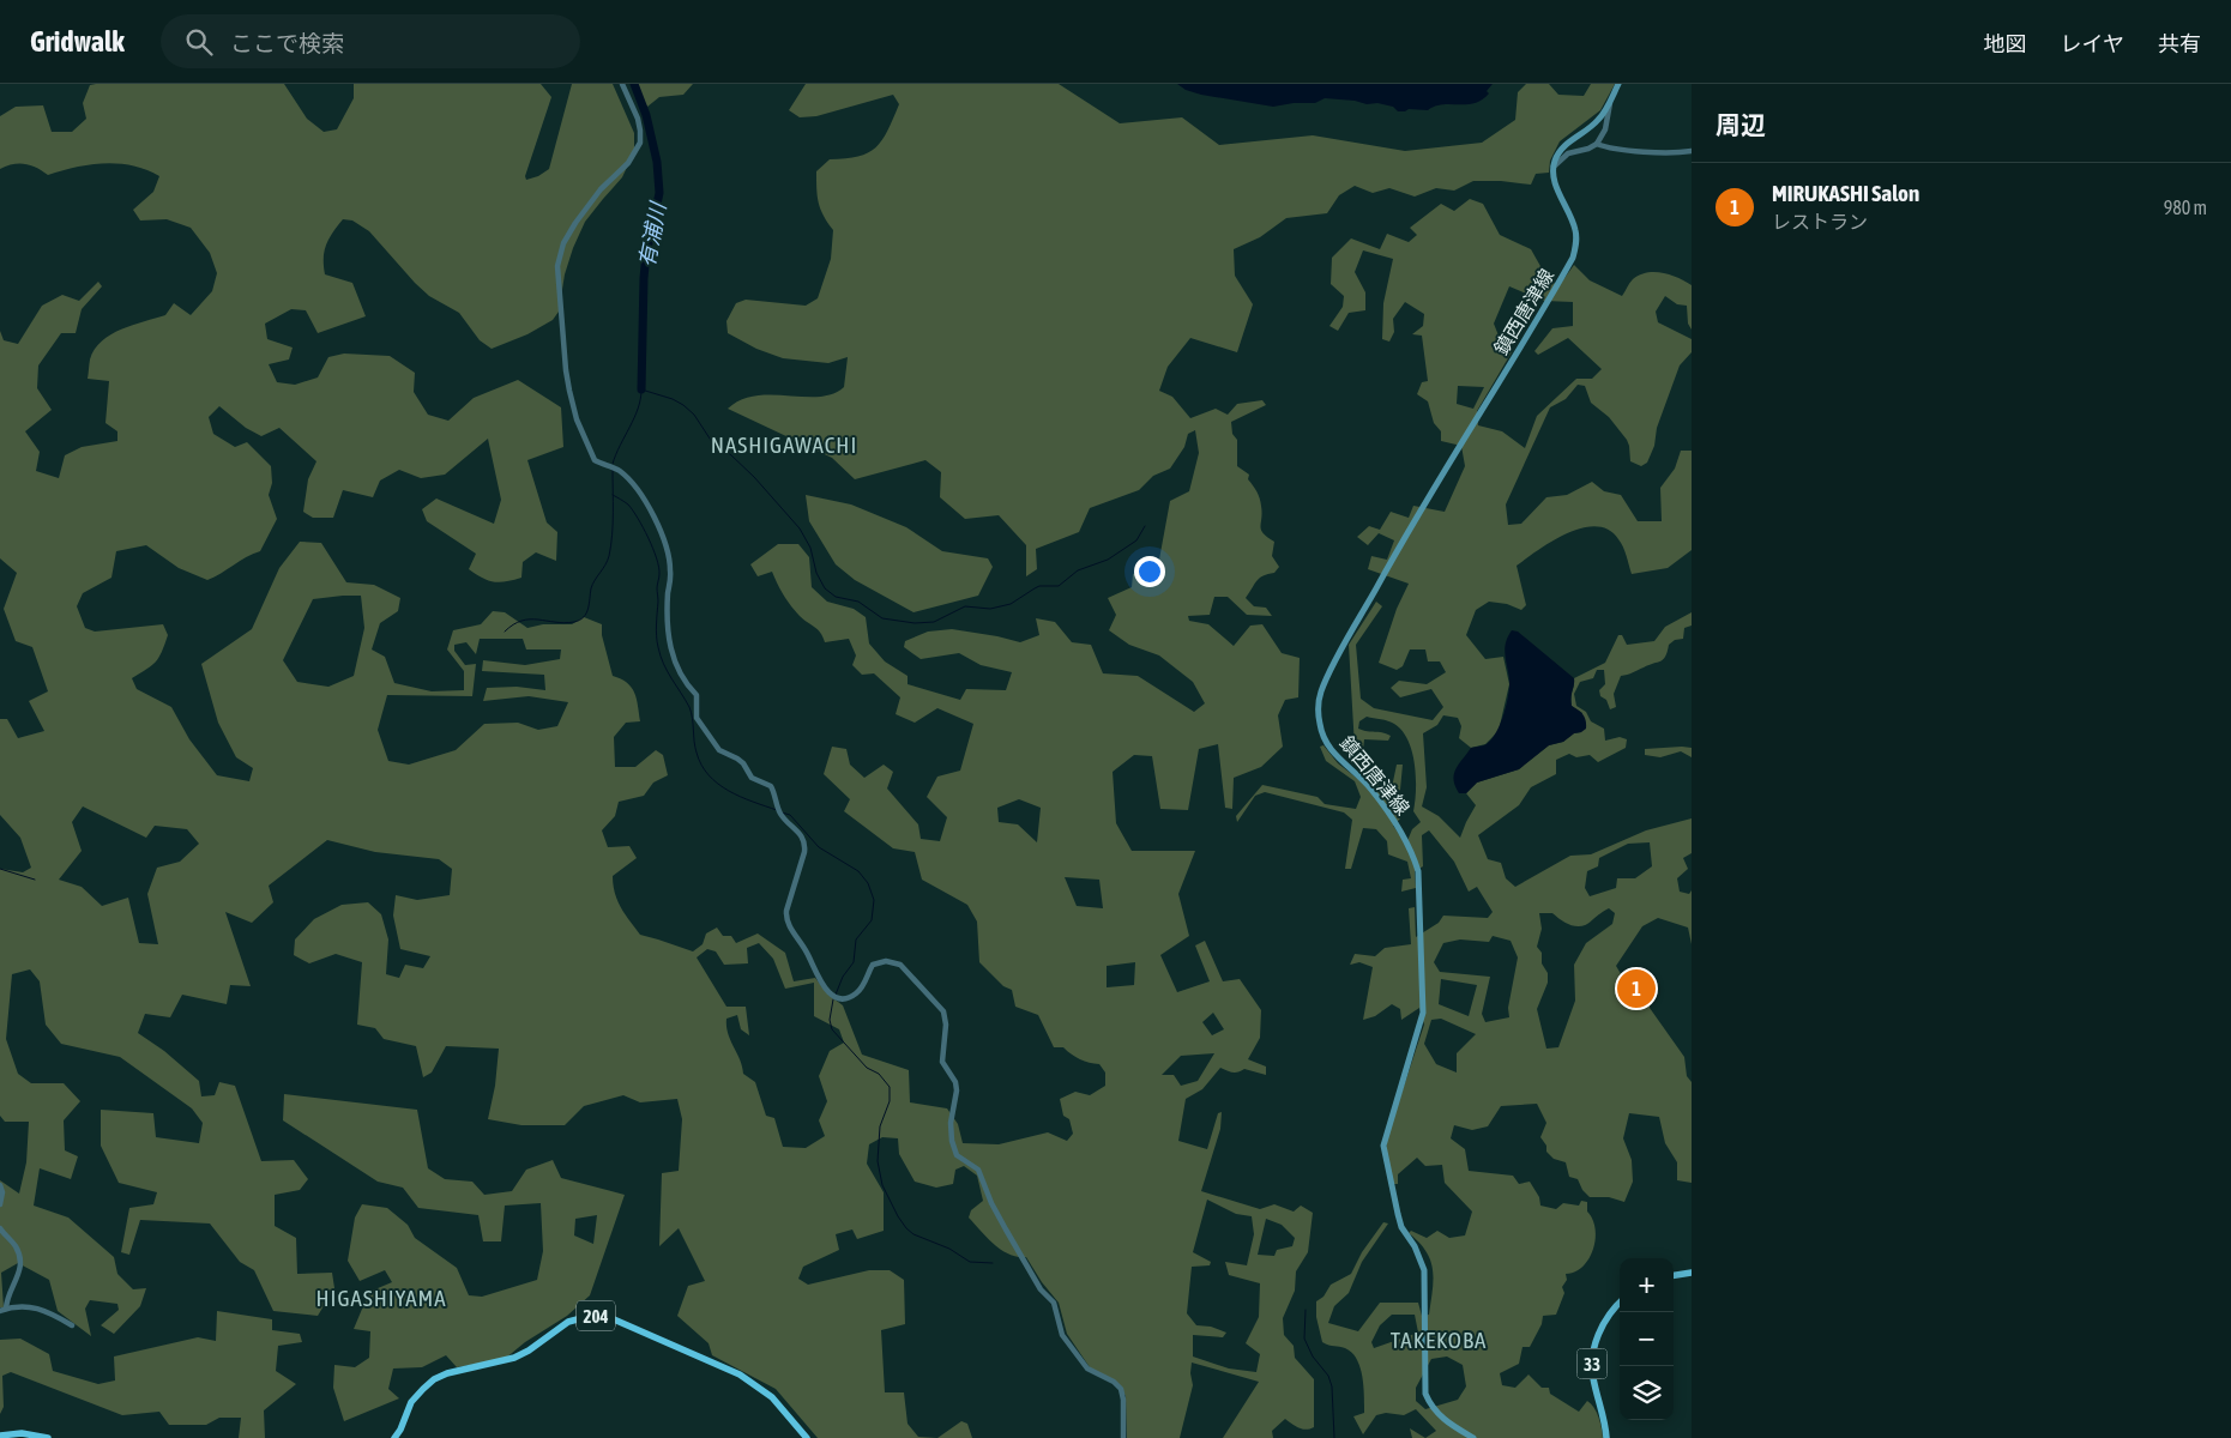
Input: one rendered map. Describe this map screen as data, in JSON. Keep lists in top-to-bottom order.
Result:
{
  "streets": {
    "highway": ["204"],
    "main road": ["鎮西唐津線", "33"]
  },
  "districts": ["NASHIGAWACHI", "HIGASHIYAMA", "TAKEKOBA"],
  "water": ["有浦川"],
  "page": {
    "header": "Gridwalk",
    "search": "ここで検索",
    "nav": ["地図", "レイヤ", "共有"],
    "heading": "周辺",
    "list": [
      {
        "mark": "1",
        "name": "MIRUKASHI Salon",
        "note": "レストラン",
        "value": "980 m"
      }
    ],
    "pins": "1",
    "map_buttons": ["+", "−"]
  }
}
